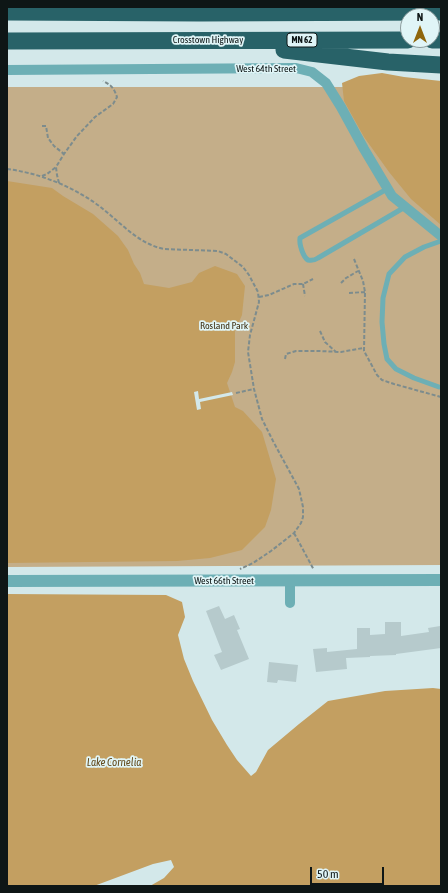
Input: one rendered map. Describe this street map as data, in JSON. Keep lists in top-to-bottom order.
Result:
{
  "streets": {
    "highway": ["Crosstown Highway", "MN 62"],
    "street": ["West 64th Street", "West 66th Street"]
  },
  "water": ["Lake Cornelia"],
  "parks": ["Rosland Park"],
  "scale_bar": "50 m",
  "north": "top"
}
